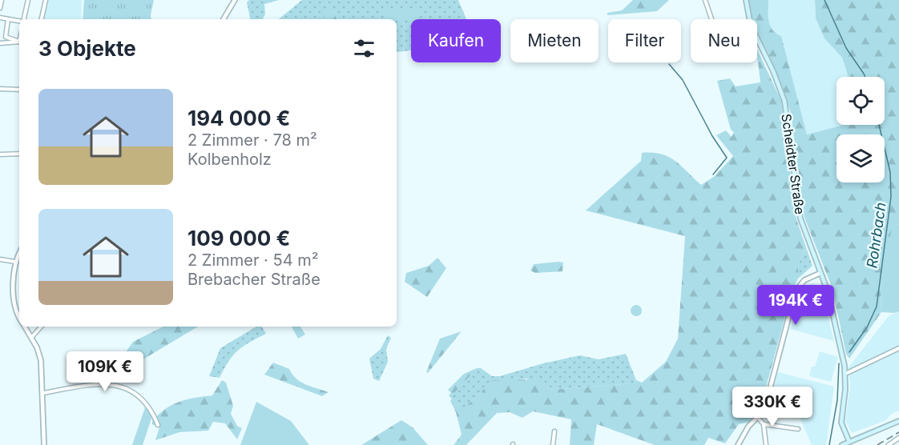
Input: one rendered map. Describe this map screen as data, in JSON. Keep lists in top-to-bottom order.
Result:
{
  "streets": {
    "main road": ["Scheidter Straße"]
  },
  "water": ["Rohrbach"],
  "page": {
    "chip": [
      "Kaufen",
      "Mieten",
      "Filter",
      "Neu"
    ],
    "heading": "3 Objekte",
    "list": [
      {
        "name": "194 000 €",
        "note": "2 Zimmer · 78 m² · Kolbenholz"
      },
      {
        "name": "109 000 €",
        "note": "2 Zimmer · 54 m² · Brebacher Straße"
      }
    ],
    "price": ["194K €", "109K €", "330K €"]
  }
}
